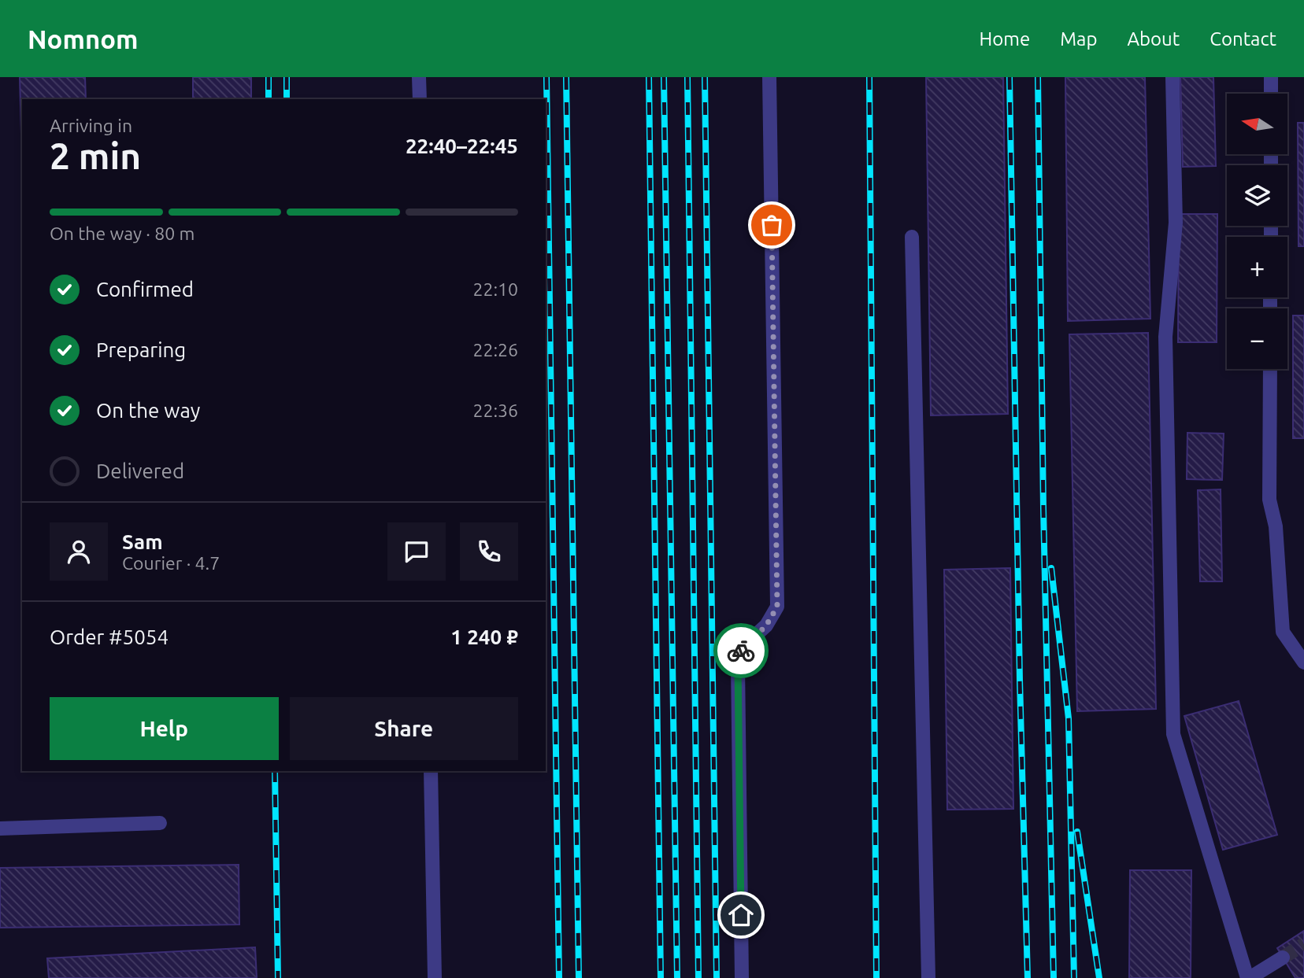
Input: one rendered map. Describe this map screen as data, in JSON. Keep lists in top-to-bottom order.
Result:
{
  "north": "left",
  "page": {
    "header": "Nomnom",
    "nav": [
      "Home",
      "Map",
      "About",
      "Contact"
    ],
    "map_buttons": ["+", "−"],
    "heading": ["2 min", "Arriving in", "22:40–22:45"],
    "panel": [
      "Sam",
      "Courier · 4.7",
      "Order #5054",
      "1 240 ₽"
    ],
    "bar": "On the way · 80 m",
    "list": [
      ["Confirmed", "22:10"],
      ["Preparing", "22:26"],
      ["On the way", "22:36"],
      "Delivered"
    ],
    "buttons": ["Help", "Share"]
  }
}
